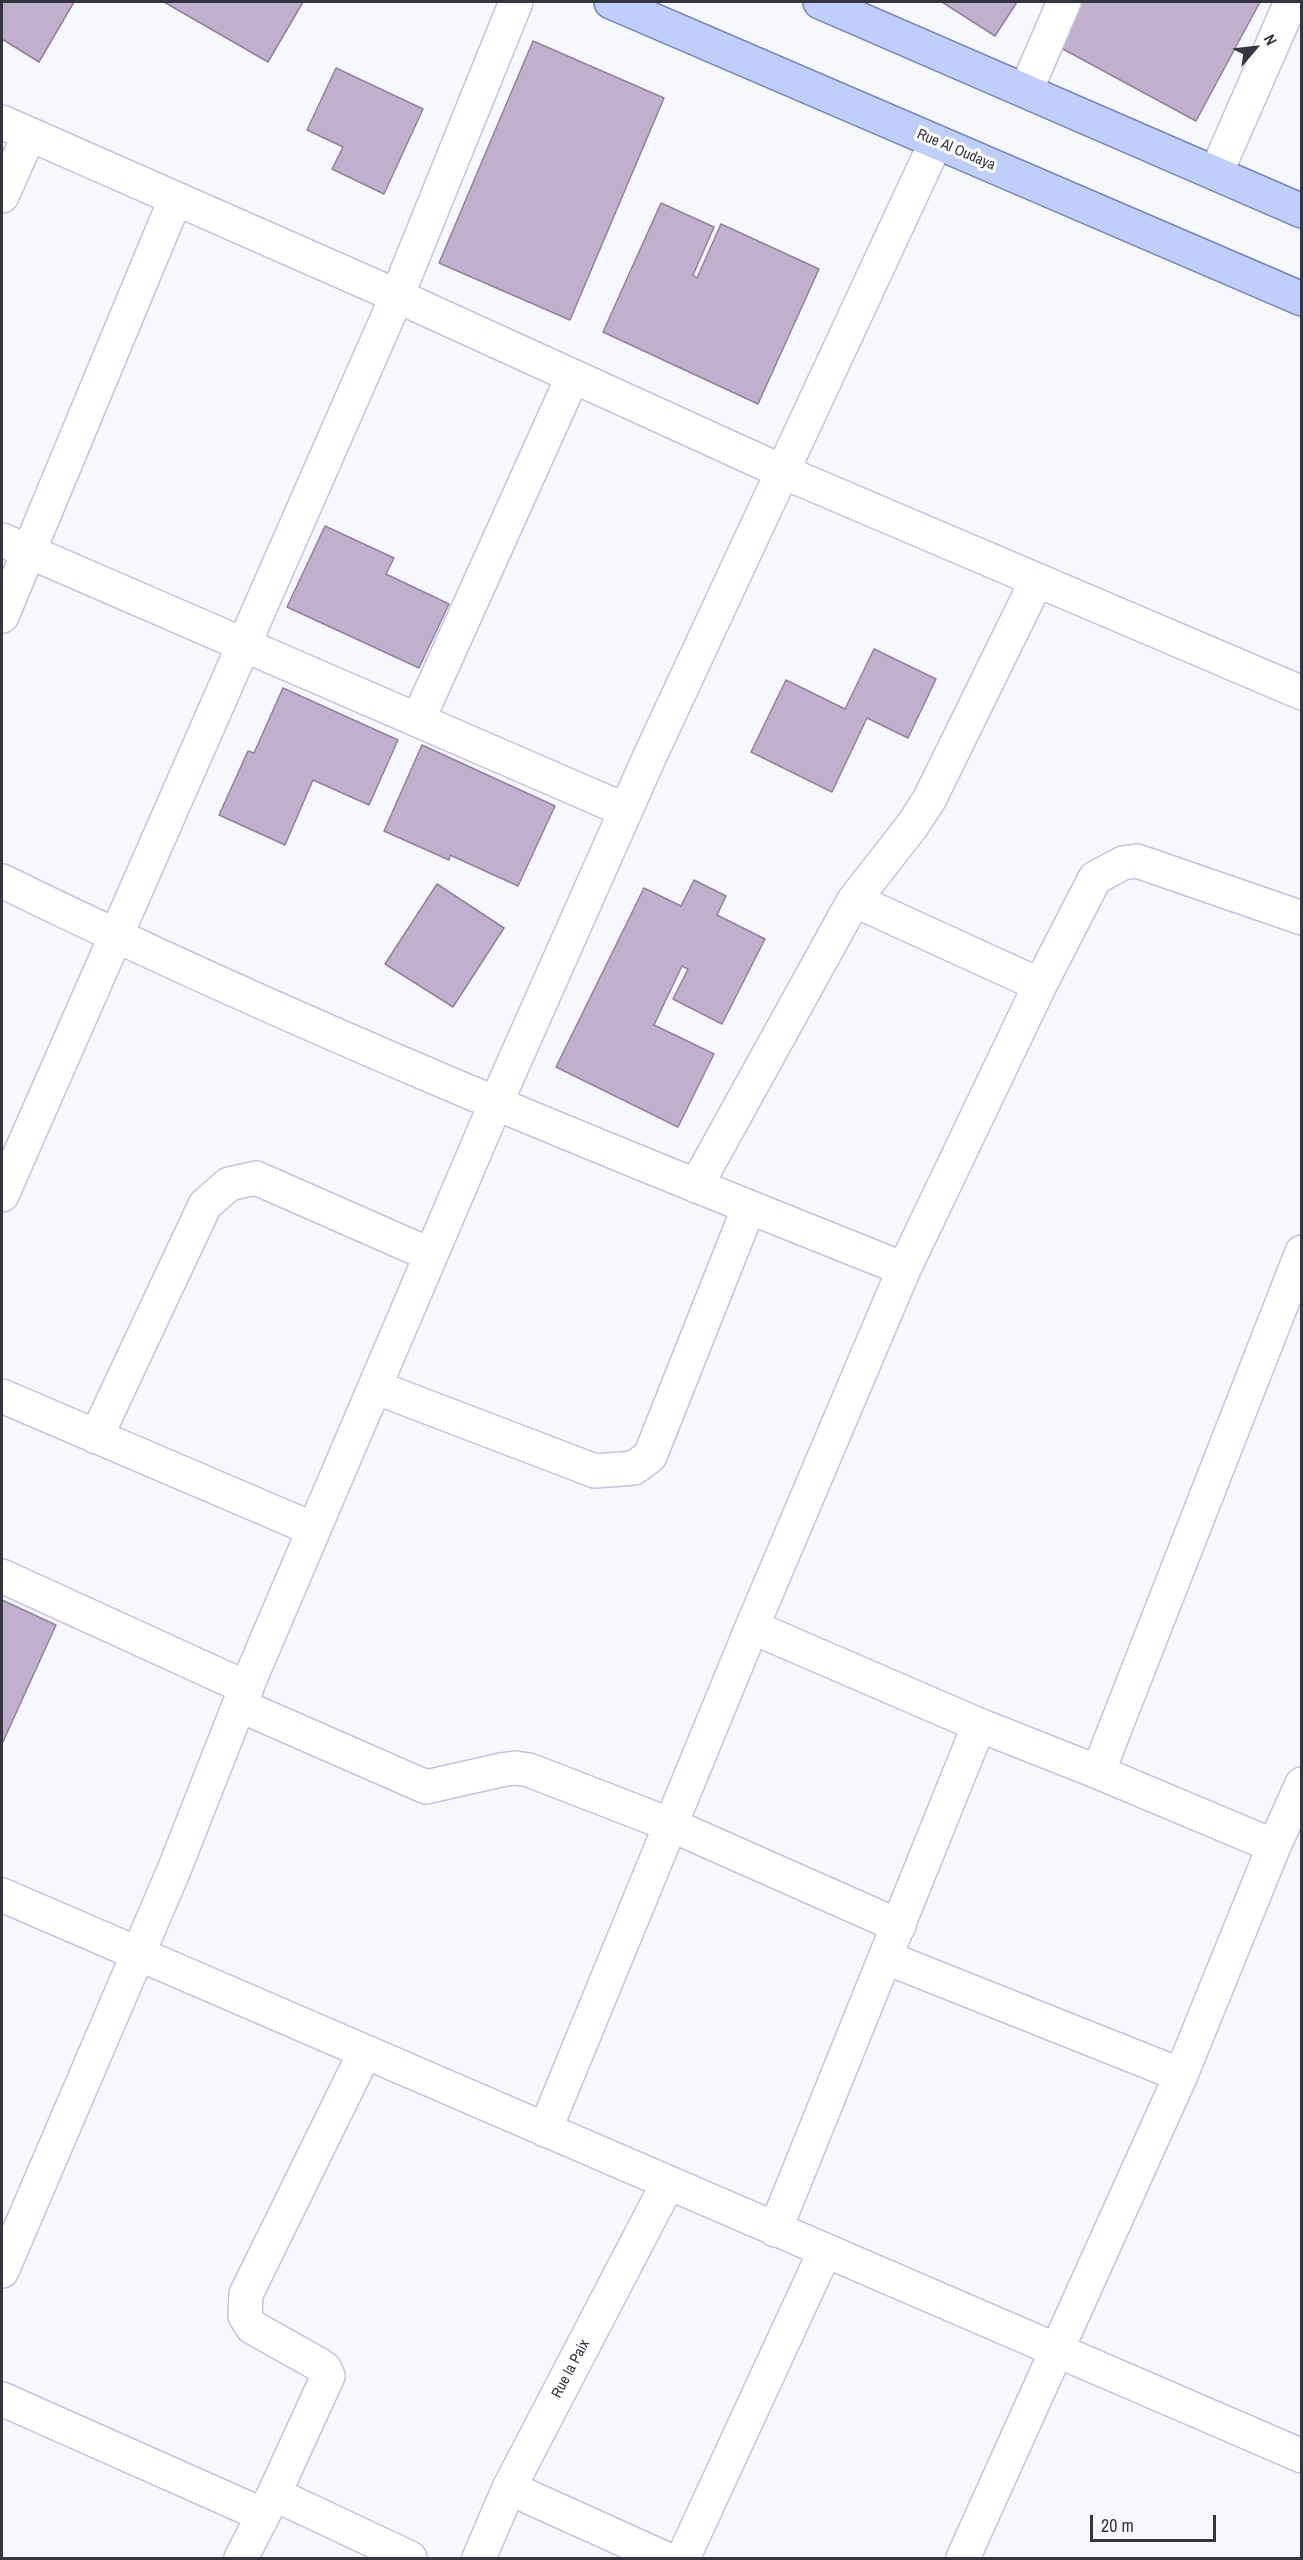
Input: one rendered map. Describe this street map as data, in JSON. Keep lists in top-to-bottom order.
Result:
{
  "streets": {
    "main road": ["Rue Al Oudaya"],
    "street": ["Rue la Paix"]
  },
  "scale_bar": "20 m",
  "north": "top right"
}
